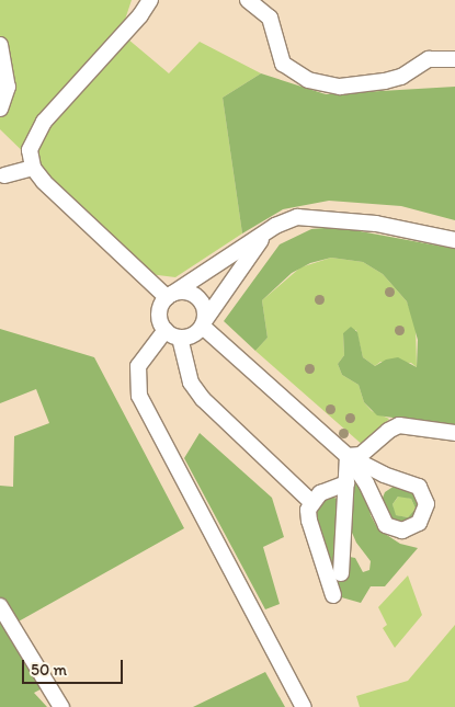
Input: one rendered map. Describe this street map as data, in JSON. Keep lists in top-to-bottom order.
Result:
{
  "scale_bar": "50 m"
}
